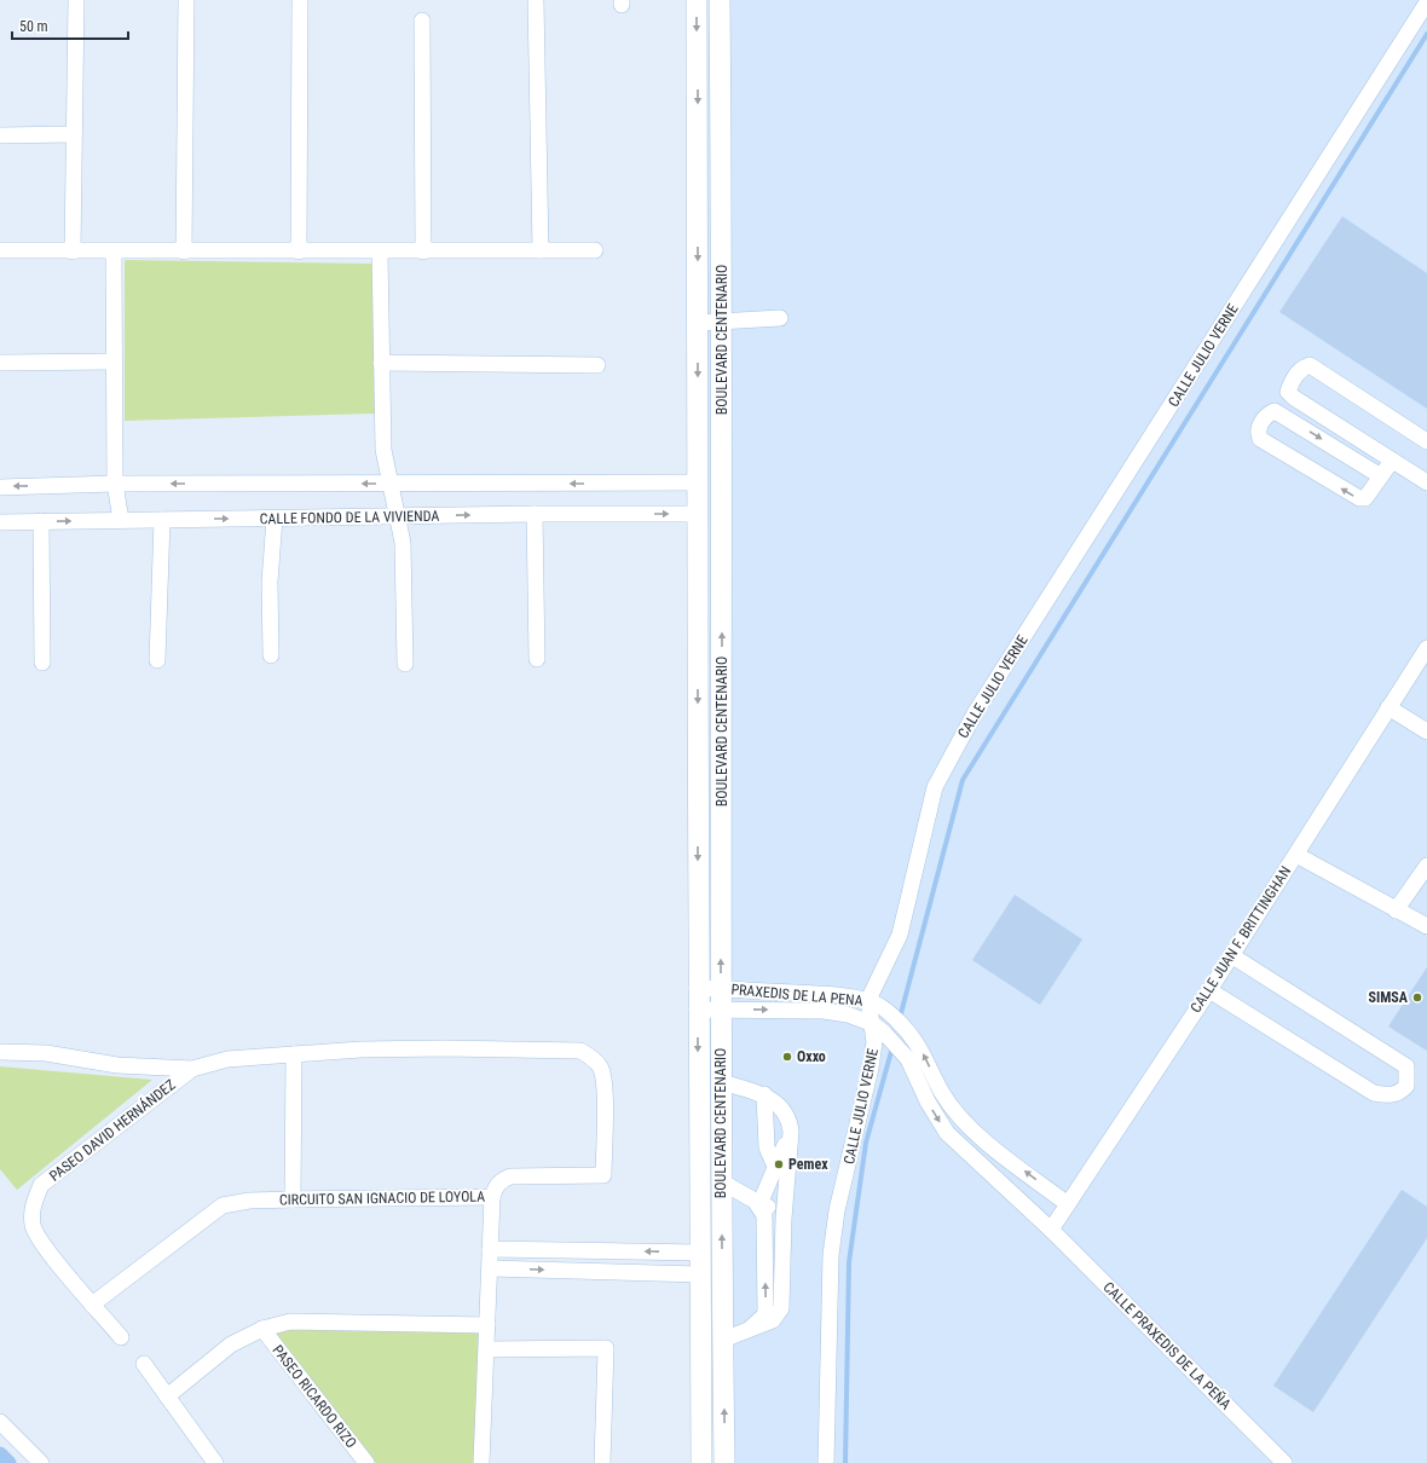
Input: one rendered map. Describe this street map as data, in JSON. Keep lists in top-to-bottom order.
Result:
{
  "streets": {
    "main road": ["BOULEVARD CENTENARIO"],
    "street": [
      "CALLE JULIO VERNE",
      "CALLE FONDO DE LA VIVIENDA",
      "CALLE JUAN F. BRITTINGHAN",
      "PRAXEDIS DE LA PENA",
      "PASEO DAVID HERNÁNDEZ",
      "CIRCUITO SAN IGNACIO DE LOYOLA",
      "CALLE PRAXEDIS DE LA PEÑA",
      "PASEO RICARDO RIZO"
    ]
  },
  "crossings": [
    ["BOULEVARD CENTENARIO", "CALLE FONDO DE LA VIVIENDA"],
    ["BOULEVARD CENTENARIO", "PRAXEDIS DE LA PENA"],
    ["CALLE JULIO VERNE", "PRAXEDIS DE LA PENA"],
    ["CALLE JUAN F. BRITTINGHAN", "PRAXEDIS DE LA PENA"],
    ["CALLE JUAN F. BRITTINGHAN", "CALLE PRAXEDIS DE LA PEÑA"],
    ["PRAXEDIS DE LA PENA", "CALLE PRAXEDIS DE LA PEÑA"],
    ["PASEO DAVID HERNÁNDEZ", "CIRCUITO SAN IGNACIO DE LOYOLA"]
  ],
  "places": ["SIMSA", "Oxxo", "Pemex"],
  "scale_bar": "50 m"
}
